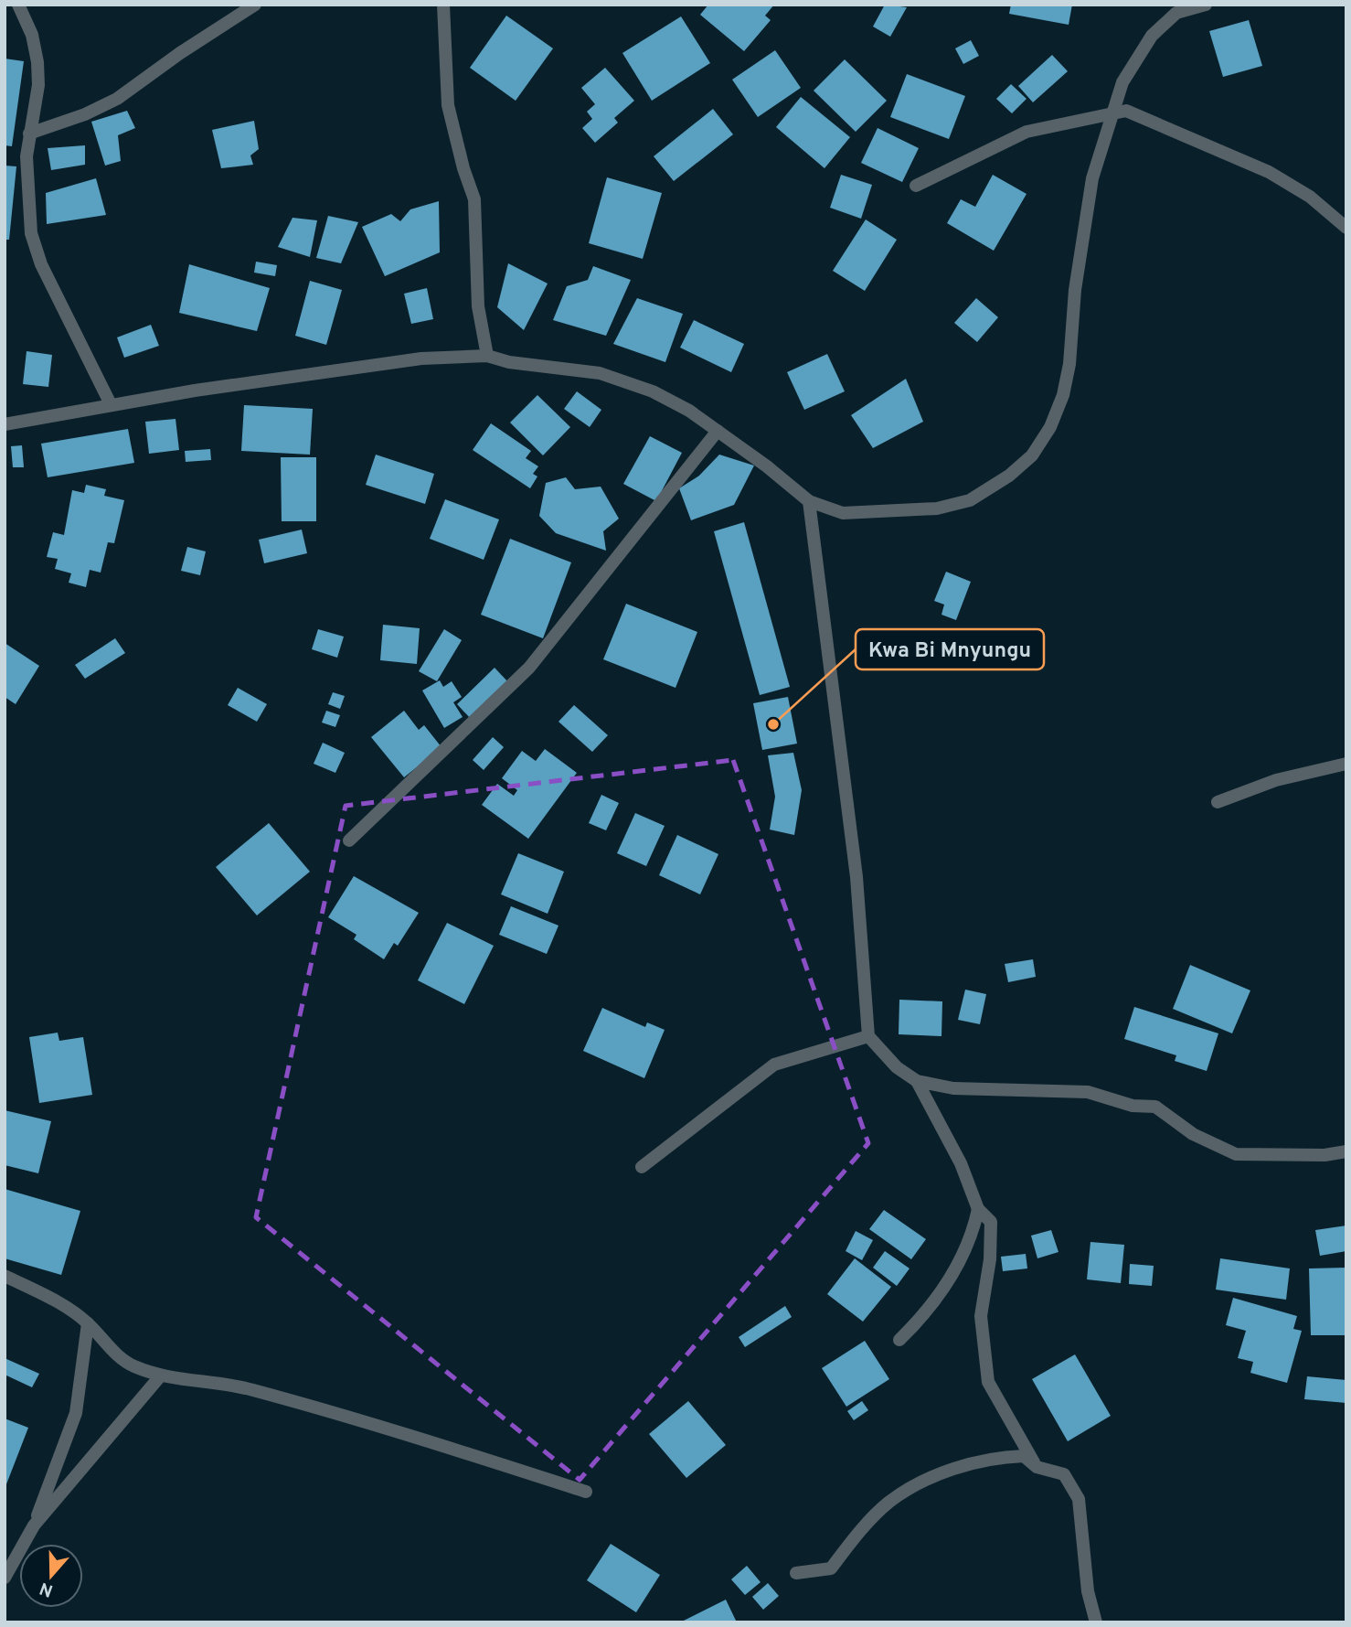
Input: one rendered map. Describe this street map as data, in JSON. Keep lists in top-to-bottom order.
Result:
{
  "places": ["Kwa Bi Mnyungu"],
  "north": "bottom"
}
